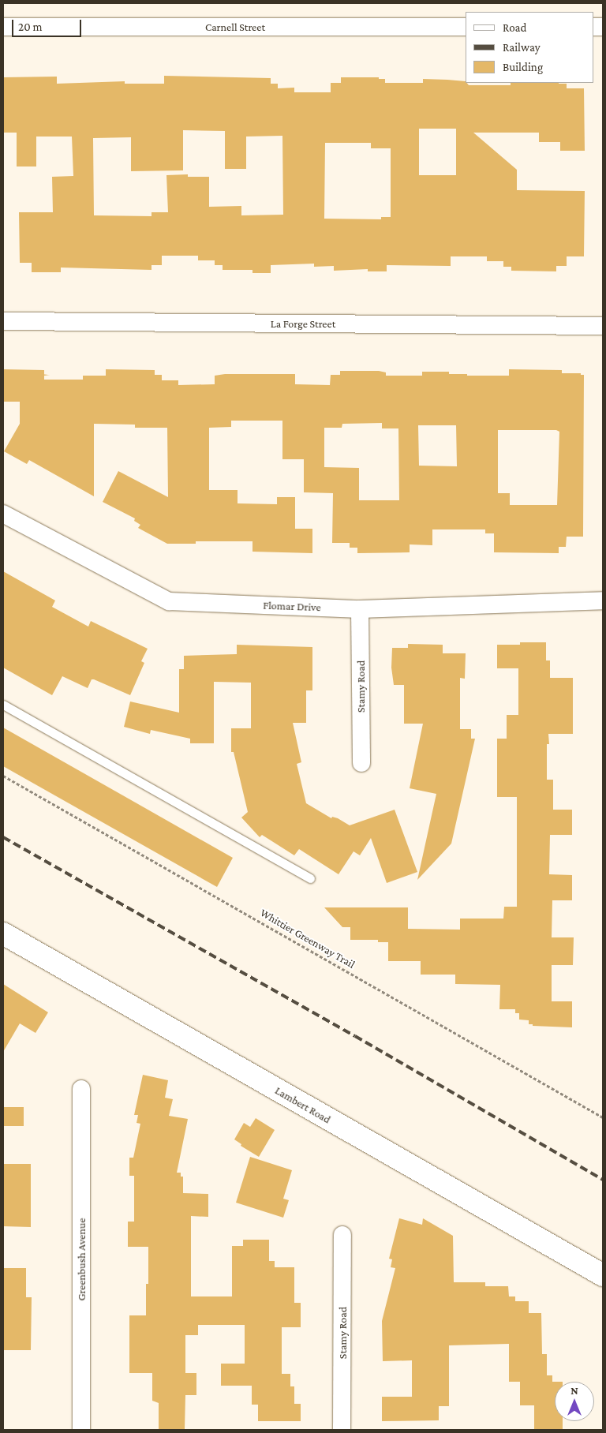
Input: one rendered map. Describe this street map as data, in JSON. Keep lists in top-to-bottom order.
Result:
{
  "streets": {
    "main road": ["Lambert Road"],
    "street": [
      "Carnell Street",
      "La Forge Street",
      "Flomar Drive",
      "Stamy Road",
      "Greenbush Avenue"
    ],
    "path": ["Whittier Greenway Trail"]
  },
  "crossings": [
    ["Flomar Drive", "Stamy Road"]
  ],
  "legend": ["Road", "Railway", "Building"],
  "scale_bar": "20 m",
  "north": "top"
}
